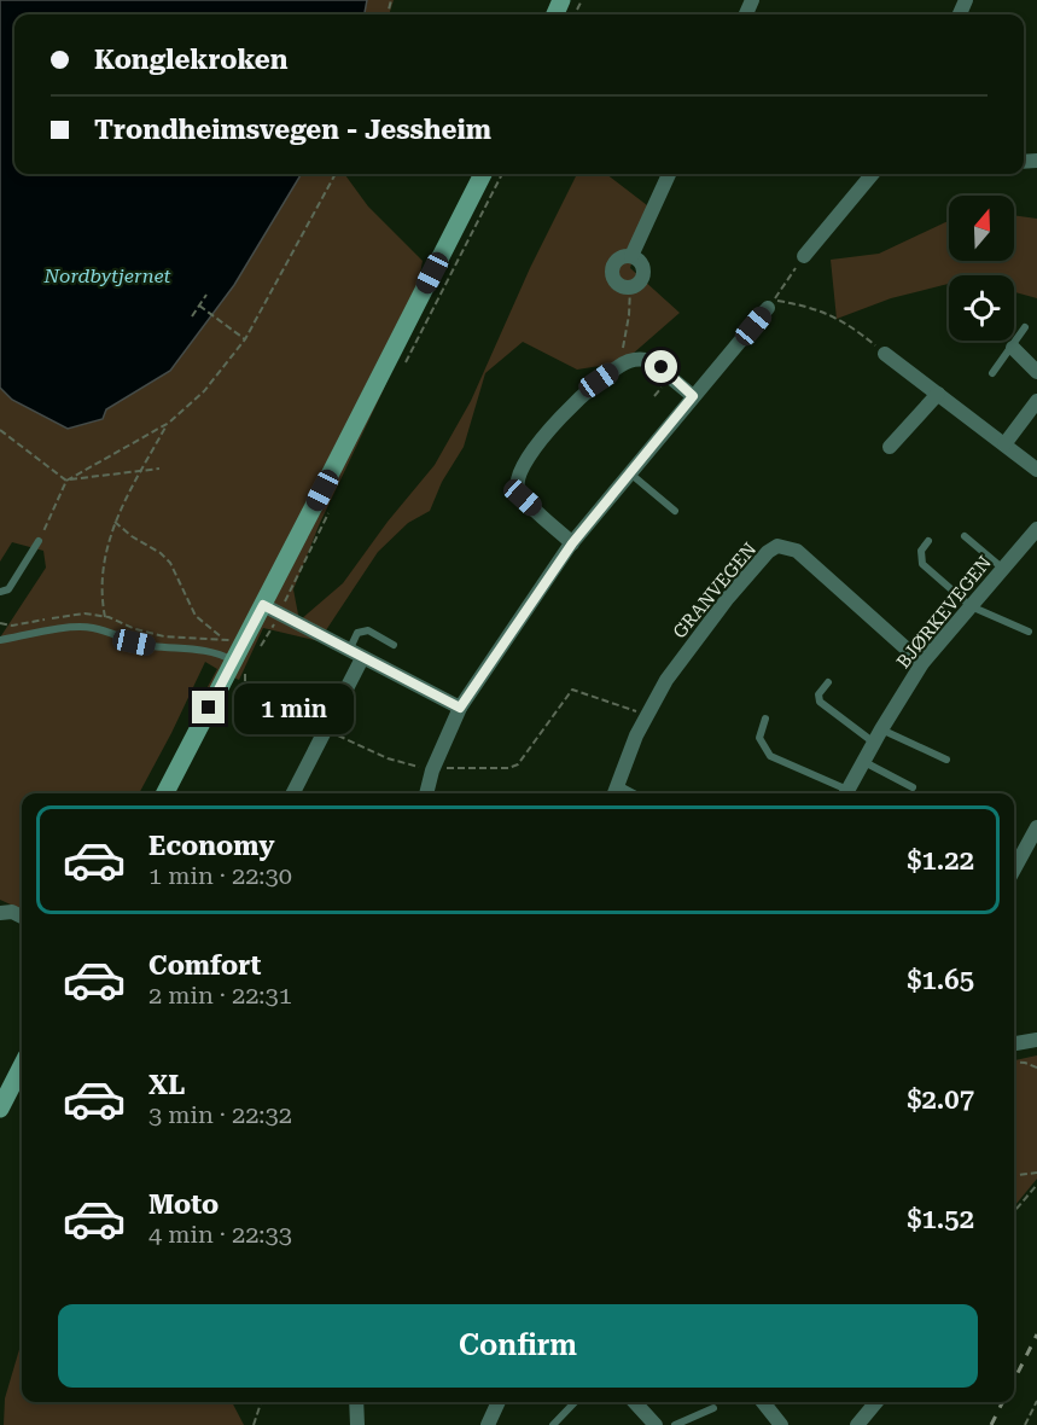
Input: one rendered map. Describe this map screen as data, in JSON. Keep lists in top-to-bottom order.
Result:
{
  "streets": {
    "street": ["GRANVEGEN", "BJØRKEVEGEN"]
  },
  "crossings": [
    ["GRANVEGEN", "BJØRKEVEGEN"]
  ],
  "water": ["Nordbytjernet"],
  "north": "top",
  "page": {
    "banner": ["Konglekroken", "Trondheimsvegen - Jessheim"],
    "bubble": "1 min",
    "list": [
      {
        "name": "Economy",
        "note": "1 min · 22:30",
        "value": "$1.22"
      },
      {
        "name": "Comfort",
        "note": "2 min · 22:31",
        "value": "$1.65"
      },
      {
        "name": "XL",
        "note": "3 min · 22:32",
        "value": "$2.07"
      },
      {
        "name": "Moto",
        "note": "4 min · 22:33",
        "value": "$1.52"
      }
    ],
    "buttons": "Confirm"
  }
}
